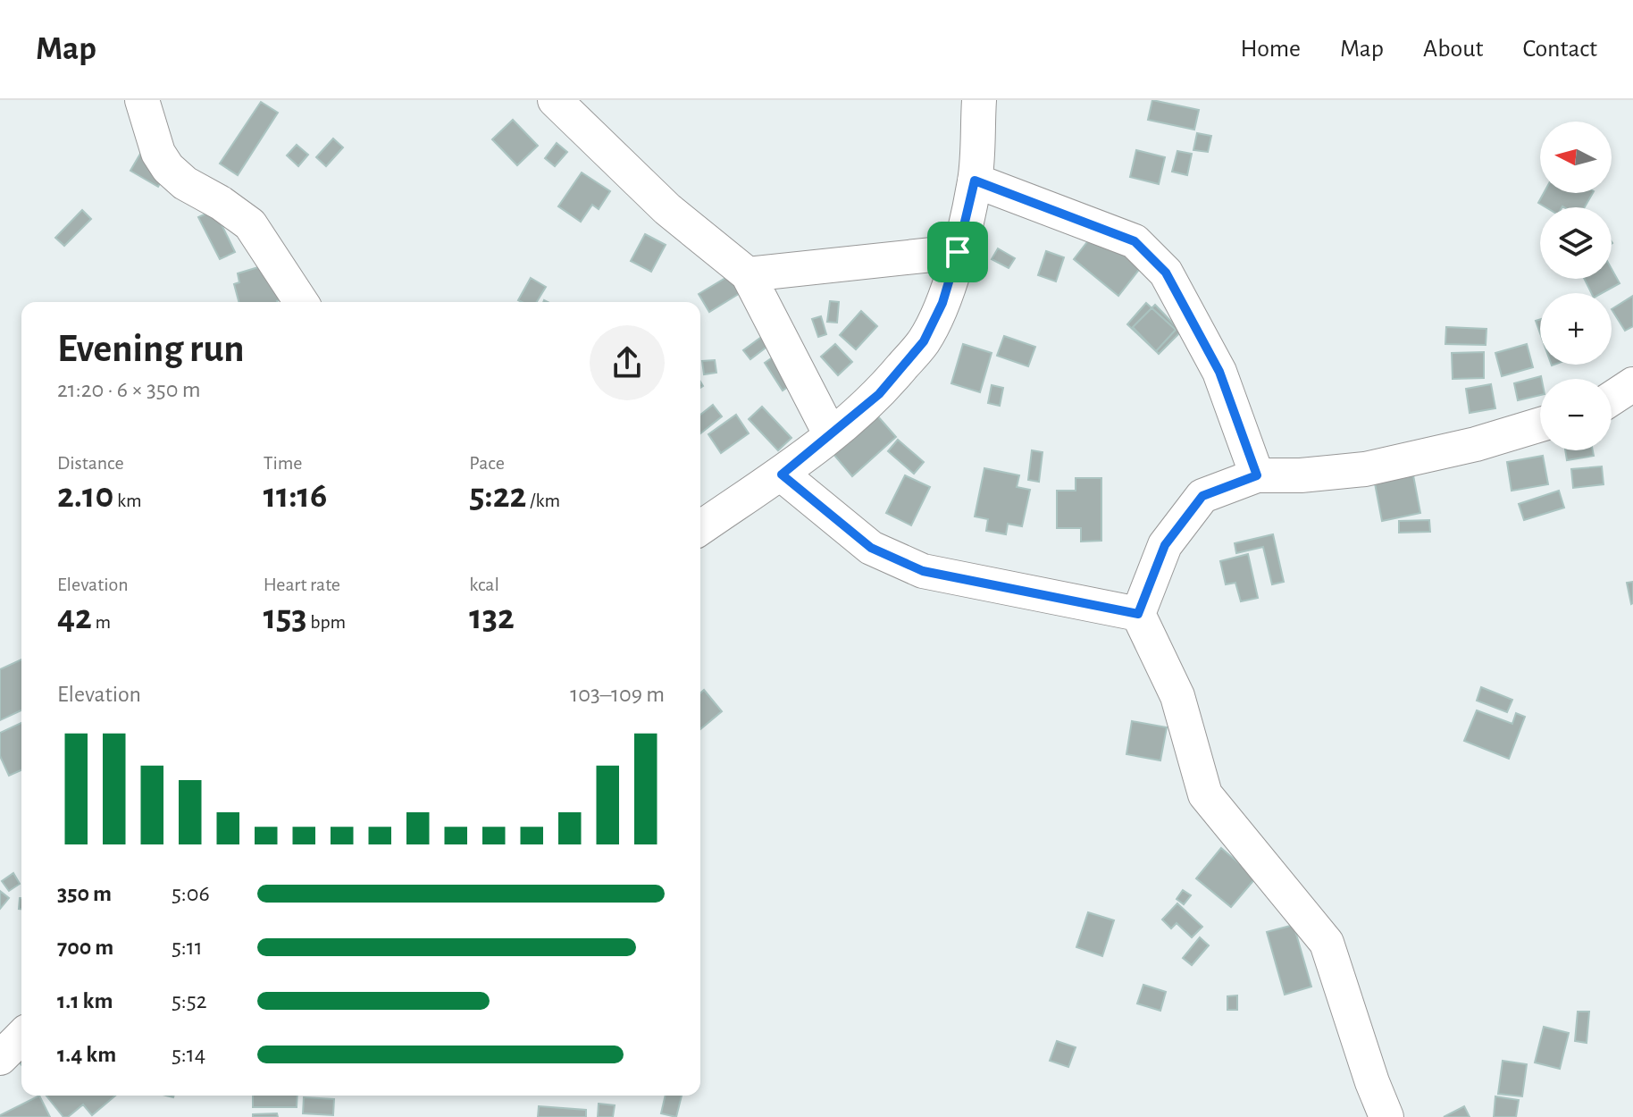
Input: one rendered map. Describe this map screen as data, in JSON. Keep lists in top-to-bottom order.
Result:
{
  "north": "left",
  "page": {
    "header": "Map",
    "nav": [
      "Home",
      "Map",
      "About",
      "Contact"
    ],
    "map_buttons": ["+", "−"],
    "heading": ["Evening run", "21:20 · 6 × 350 m"],
    "stats": [
      ["Distance", "2.10 km"],
      ["Time", "11:16"],
      ["Pace", "5:22 /km"],
      ["Elevation", "42 m"],
      ["Heart rate", "153 bpm"],
      ["kcal", "132"]
    ],
    "chart": ["Elevation", "103–109 m"],
    "list": [
      {
        "name": "350 m",
        "note": "5:06"
      },
      {
        "name": "700 m",
        "note": "5:11"
      },
      {
        "name": "1.1 km",
        "note": "5:52"
      },
      {
        "name": "1.4 km",
        "note": "5:14"
      }
    ]
  }
}
